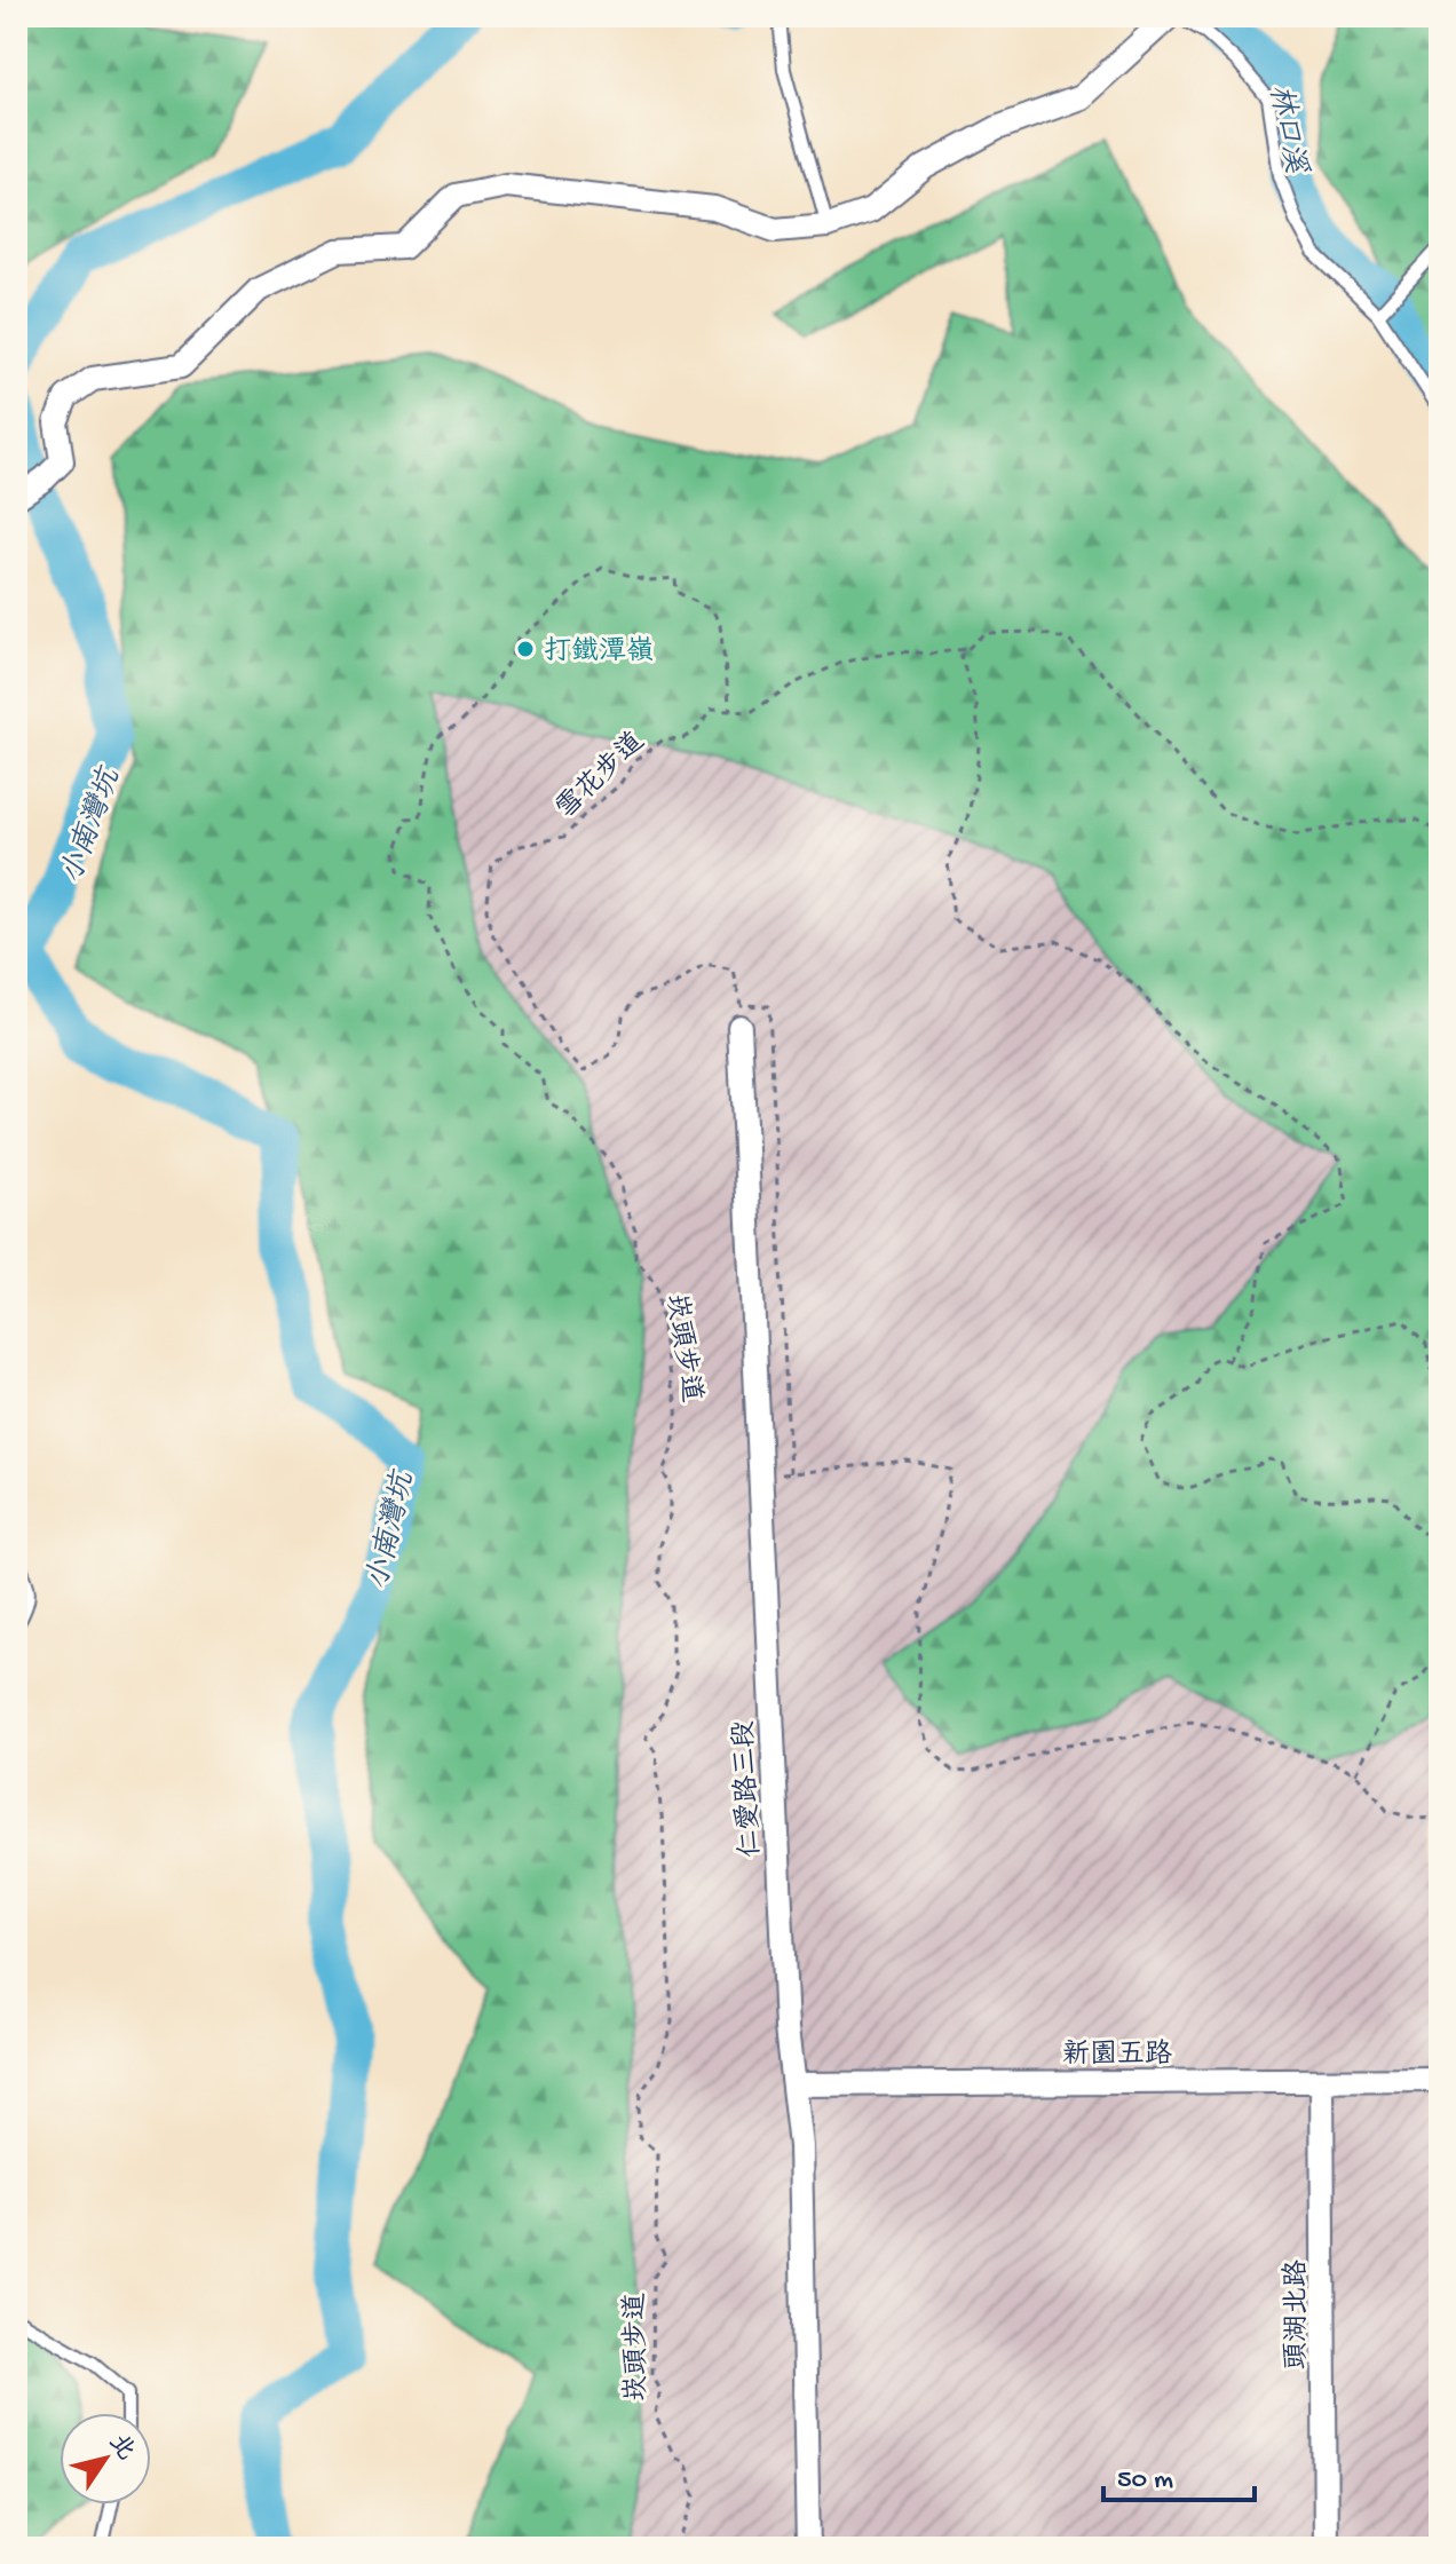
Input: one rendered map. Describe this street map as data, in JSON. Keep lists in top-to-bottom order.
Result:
{
  "streets": {
    "street": ["仁愛路三段", "新園五路", "頭湖北路"],
    "path": ["雪花步道", "崁頭步道"]
  },
  "crossings": [
    ["雪花步道", "崁頭步道"],
    ["雪花步道", "仁愛路三段"],
    ["仁愛路三段", "新園五路"],
    ["新園五路", "頭湖北路"]
  ],
  "water": ["林口溪", "小南灣坑"],
  "places": ["打鐵潭嶺"],
  "scale_bar": "50 m",
  "north": "top right"
}
